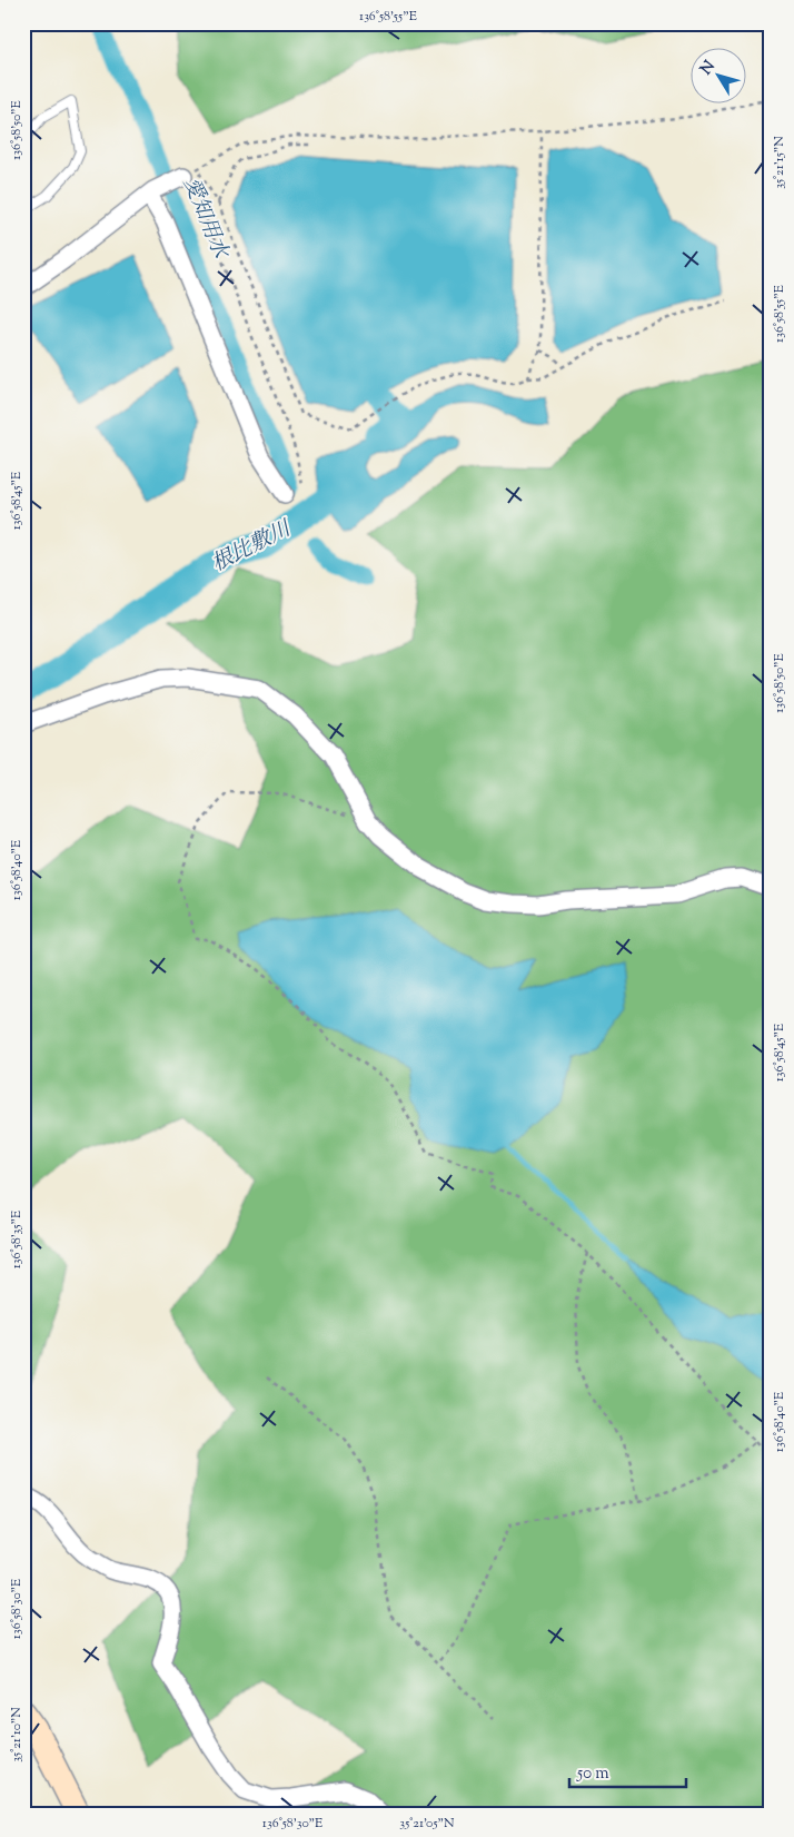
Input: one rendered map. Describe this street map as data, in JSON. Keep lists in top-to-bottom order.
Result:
{
  "water": ["愛知用水", "根比敷川"],
  "scale_bar": "50 m",
  "north": "top left",
  "coordinates": [
    "136°58'55\"E",
    "136°58'50\"E",
    "35°21'15\"N",
    "136°58'45\"E",
    "136°58'40\"E",
    "136°58'35\"E",
    "136°58'30\"E",
    "35°21'10\"N",
    "35°21'05\"N"
  ]
}
